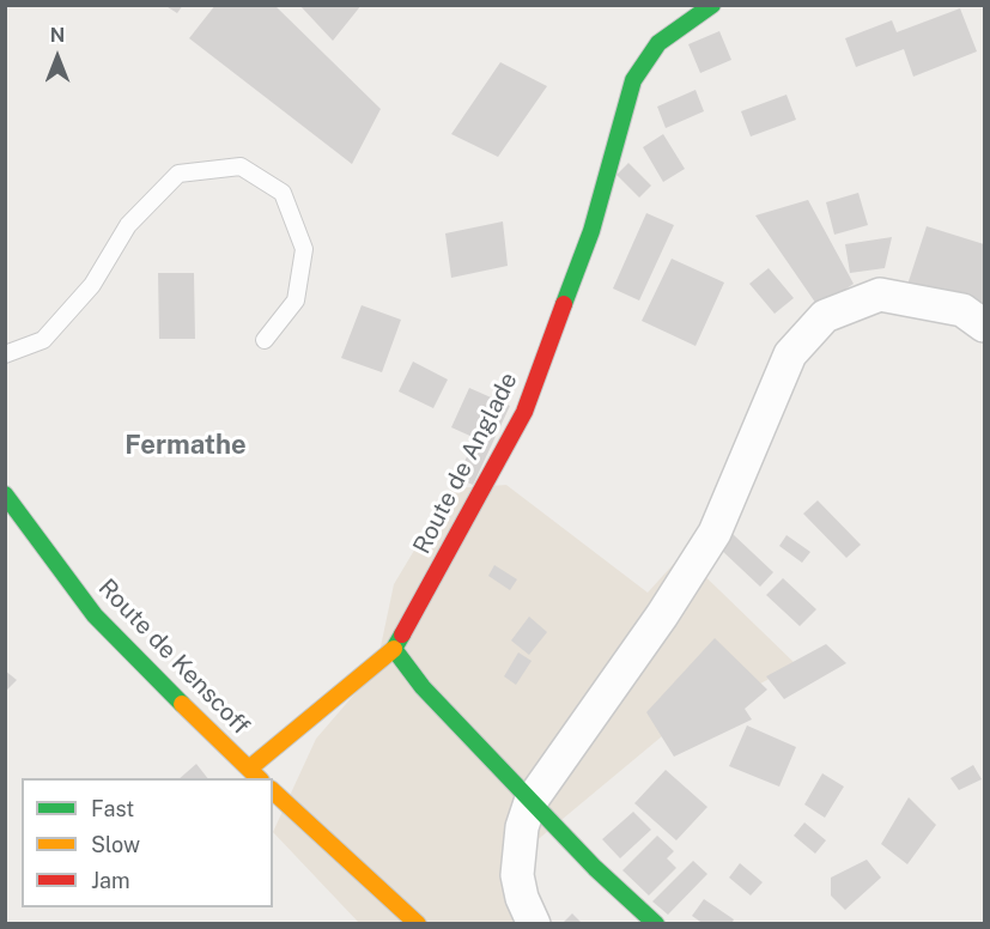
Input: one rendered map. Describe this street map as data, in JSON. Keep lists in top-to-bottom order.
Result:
{
  "streets": {
    "street": ["Route de Anglade", "Route de Kenscoff"]
  },
  "districts": ["Fermathe"],
  "legend": ["Fast", "Slow", "Jam"],
  "north": "top"
}
